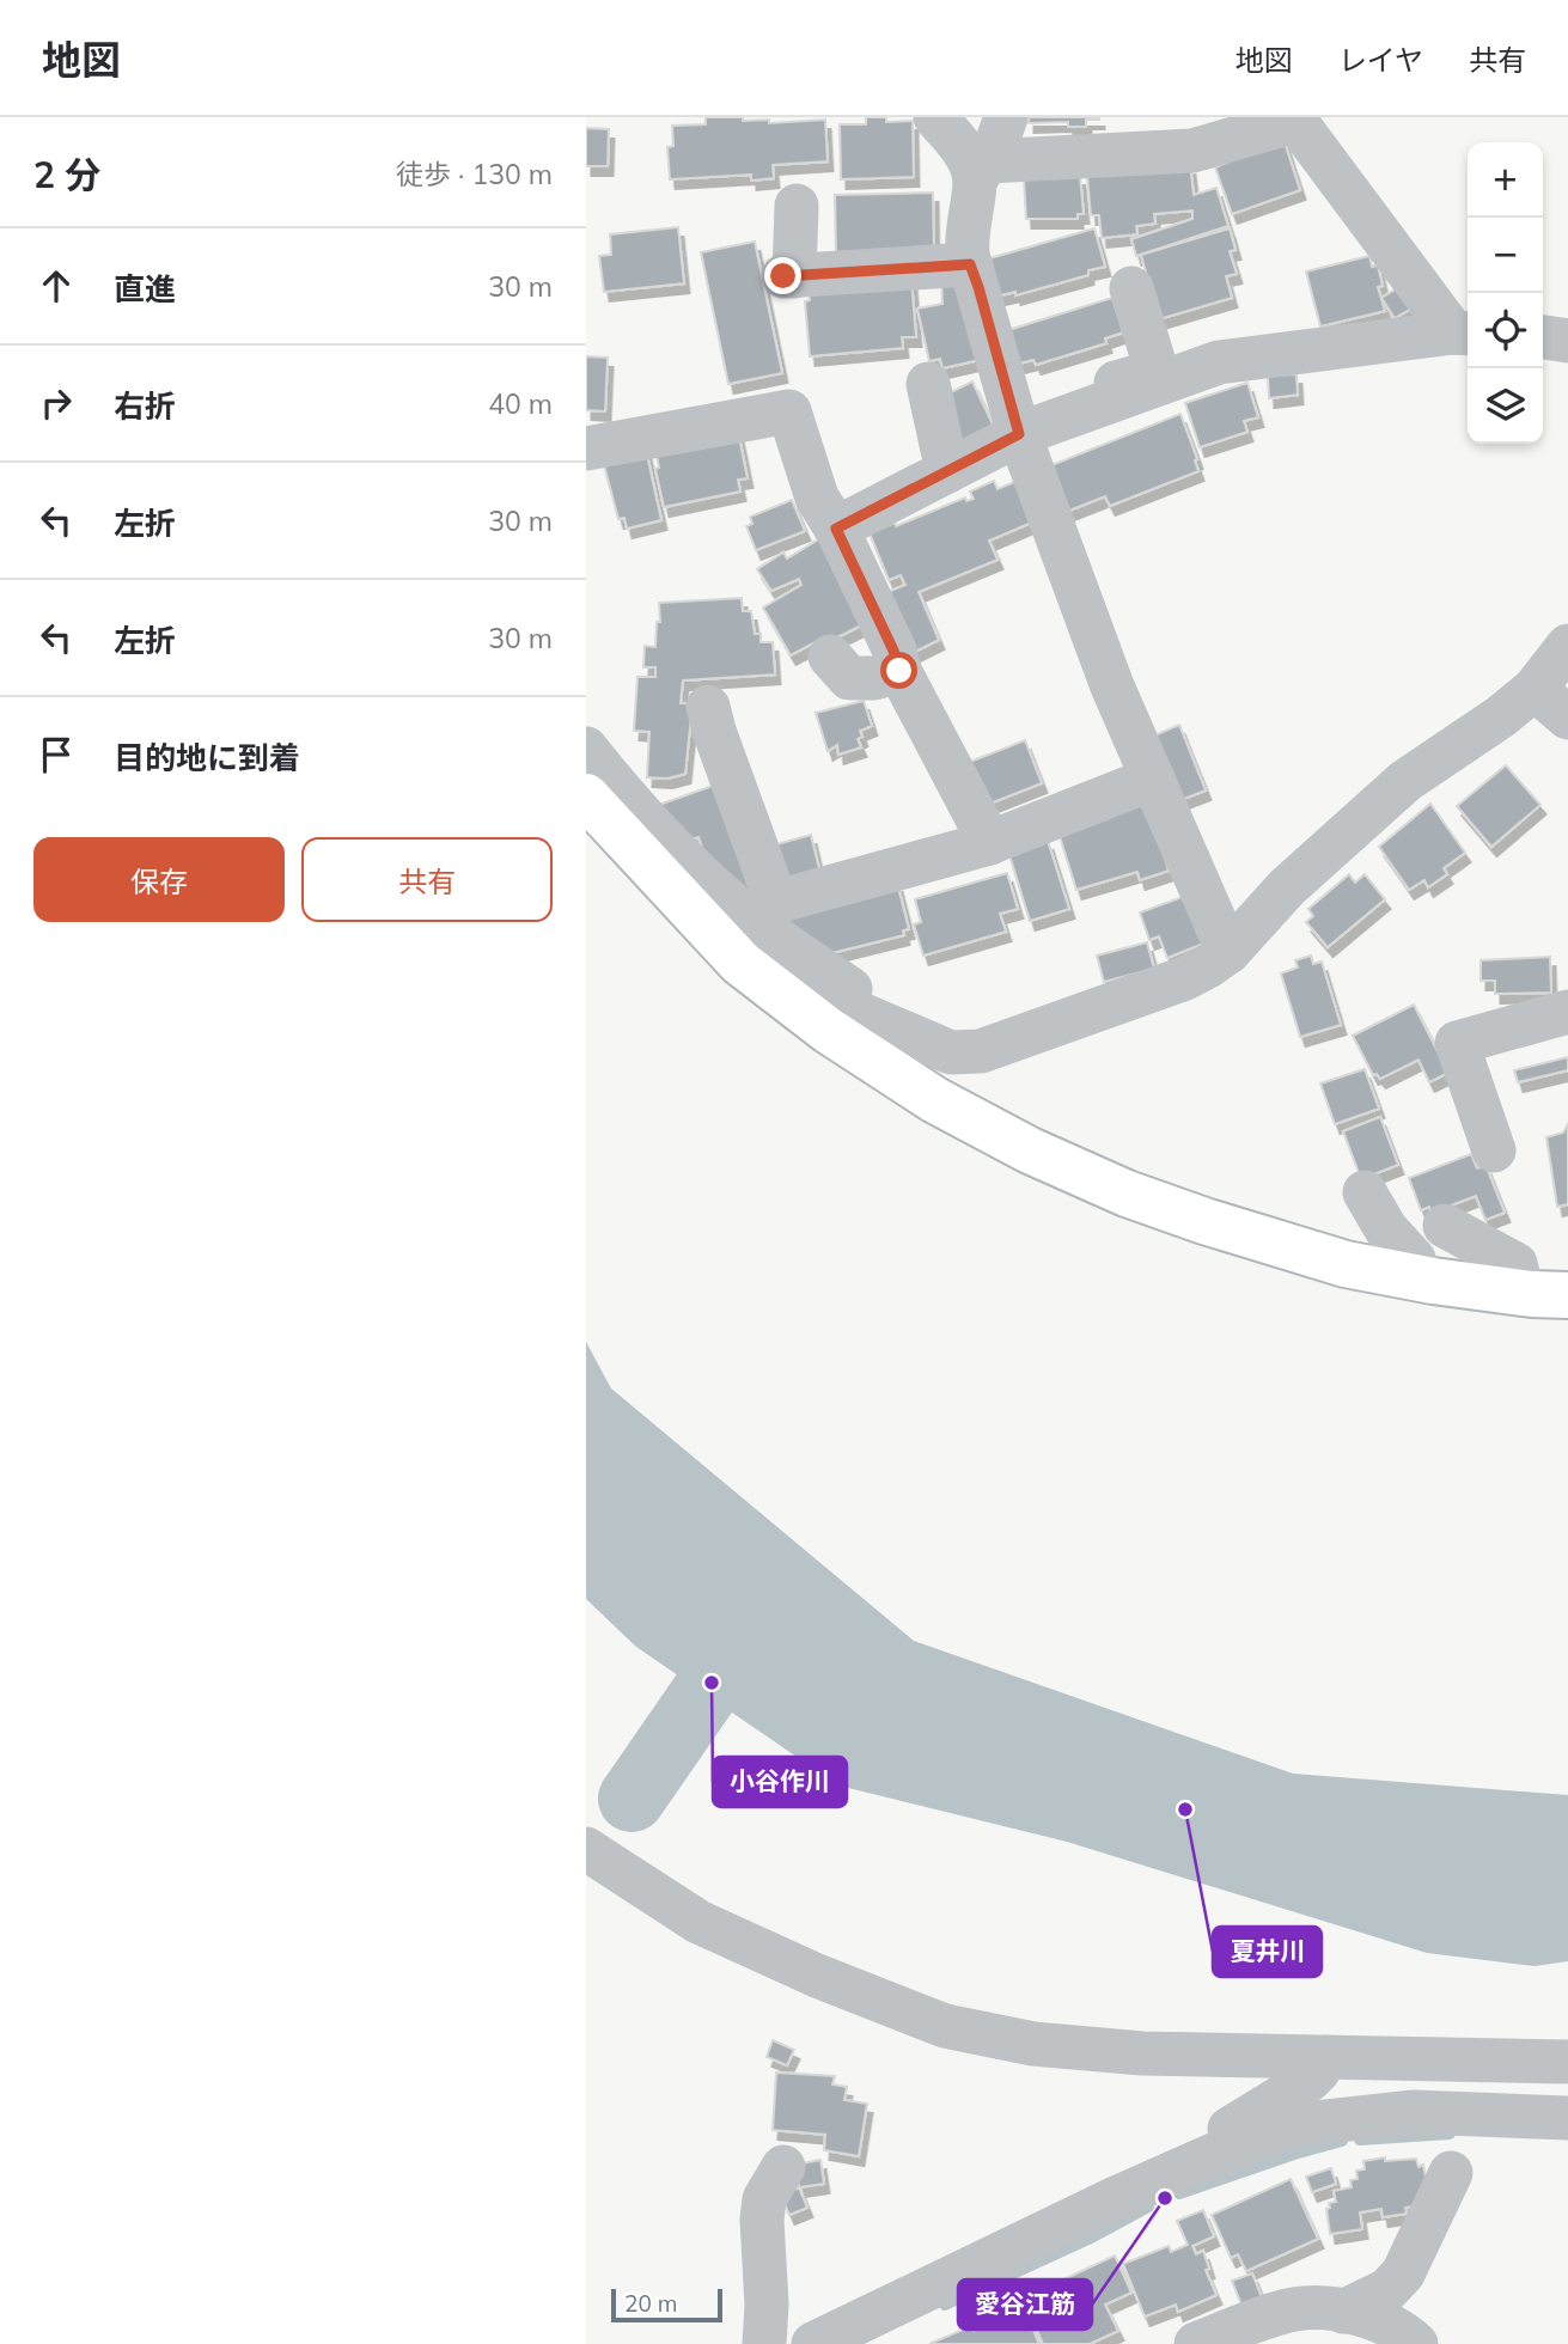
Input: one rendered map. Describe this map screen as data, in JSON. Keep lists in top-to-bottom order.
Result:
{
  "places": ["小谷作川", "夏井川", "愛谷江筋"],
  "scale_bar": "20 m",
  "page": {
    "header": "地図",
    "nav": ["地図", "レイヤ", "共有"],
    "heading": ["2 分", "徒歩 · 130 m"],
    "map_buttons": ["+", "−"],
    "list": [
      ["直進", "30 m"],
      ["右折", "40 m"],
      ["左折", "30 m"],
      ["左折", "30 m"],
      "目的地に到着"
    ],
    "buttons": ["保存", "共有"],
    "scale": "20 m"
  }
}
